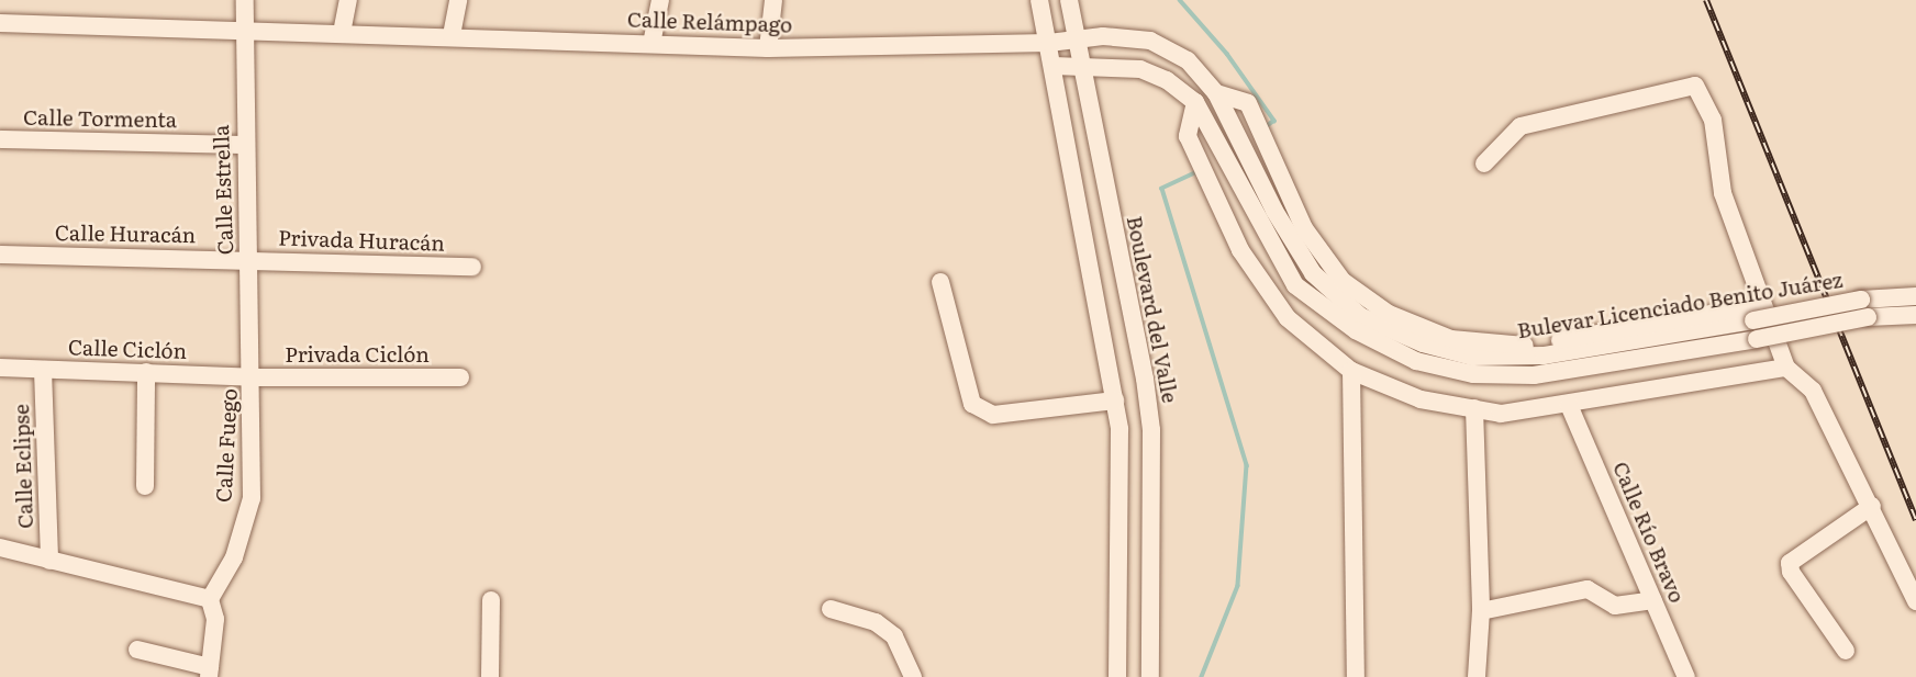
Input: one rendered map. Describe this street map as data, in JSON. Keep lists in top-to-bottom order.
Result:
{
  "streets": {
    "street": [
      "Calle Relámpago",
      "Calle Tormenta",
      "Calle Estrella",
      "Calle Huracán",
      "Privada Huracán",
      "Bulevar Licenciado Benito Juárez",
      "Boulevard del Valle",
      "Calle Ciclón",
      "Privada Ciclón",
      "Calle Fuego",
      "Calle Eclipse",
      "Calle Río Bravo"
    ]
  },
  "crossings": [
    ["Calle Relámpago", "Calle Estrella"],
    ["Calle Relámpago", "Bulevar Licenciado Benito Juárez"],
    ["Calle Tormenta", "Calle Estrella"],
    ["Calle Estrella", "Calle Huracán"],
    ["Calle Estrella", "Privada Huracán"],
    ["Calle Estrella", "Calle Ciclón"],
    ["Calle Estrella", "Privada Ciclón"],
    ["Calle Estrella", "Calle Fuego"],
    ["Calle Huracán", "Privada Huracán"],
    ["Bulevar Licenciado Benito Juárez", "Boulevard del Valle"],
    ["Calle Ciclón", "Privada Ciclón"],
    ["Calle Ciclón", "Calle Fuego"],
    ["Calle Ciclón", "Calle Eclipse"],
    ["Privada Ciclón", "Calle Fuego"]
  ]
}
